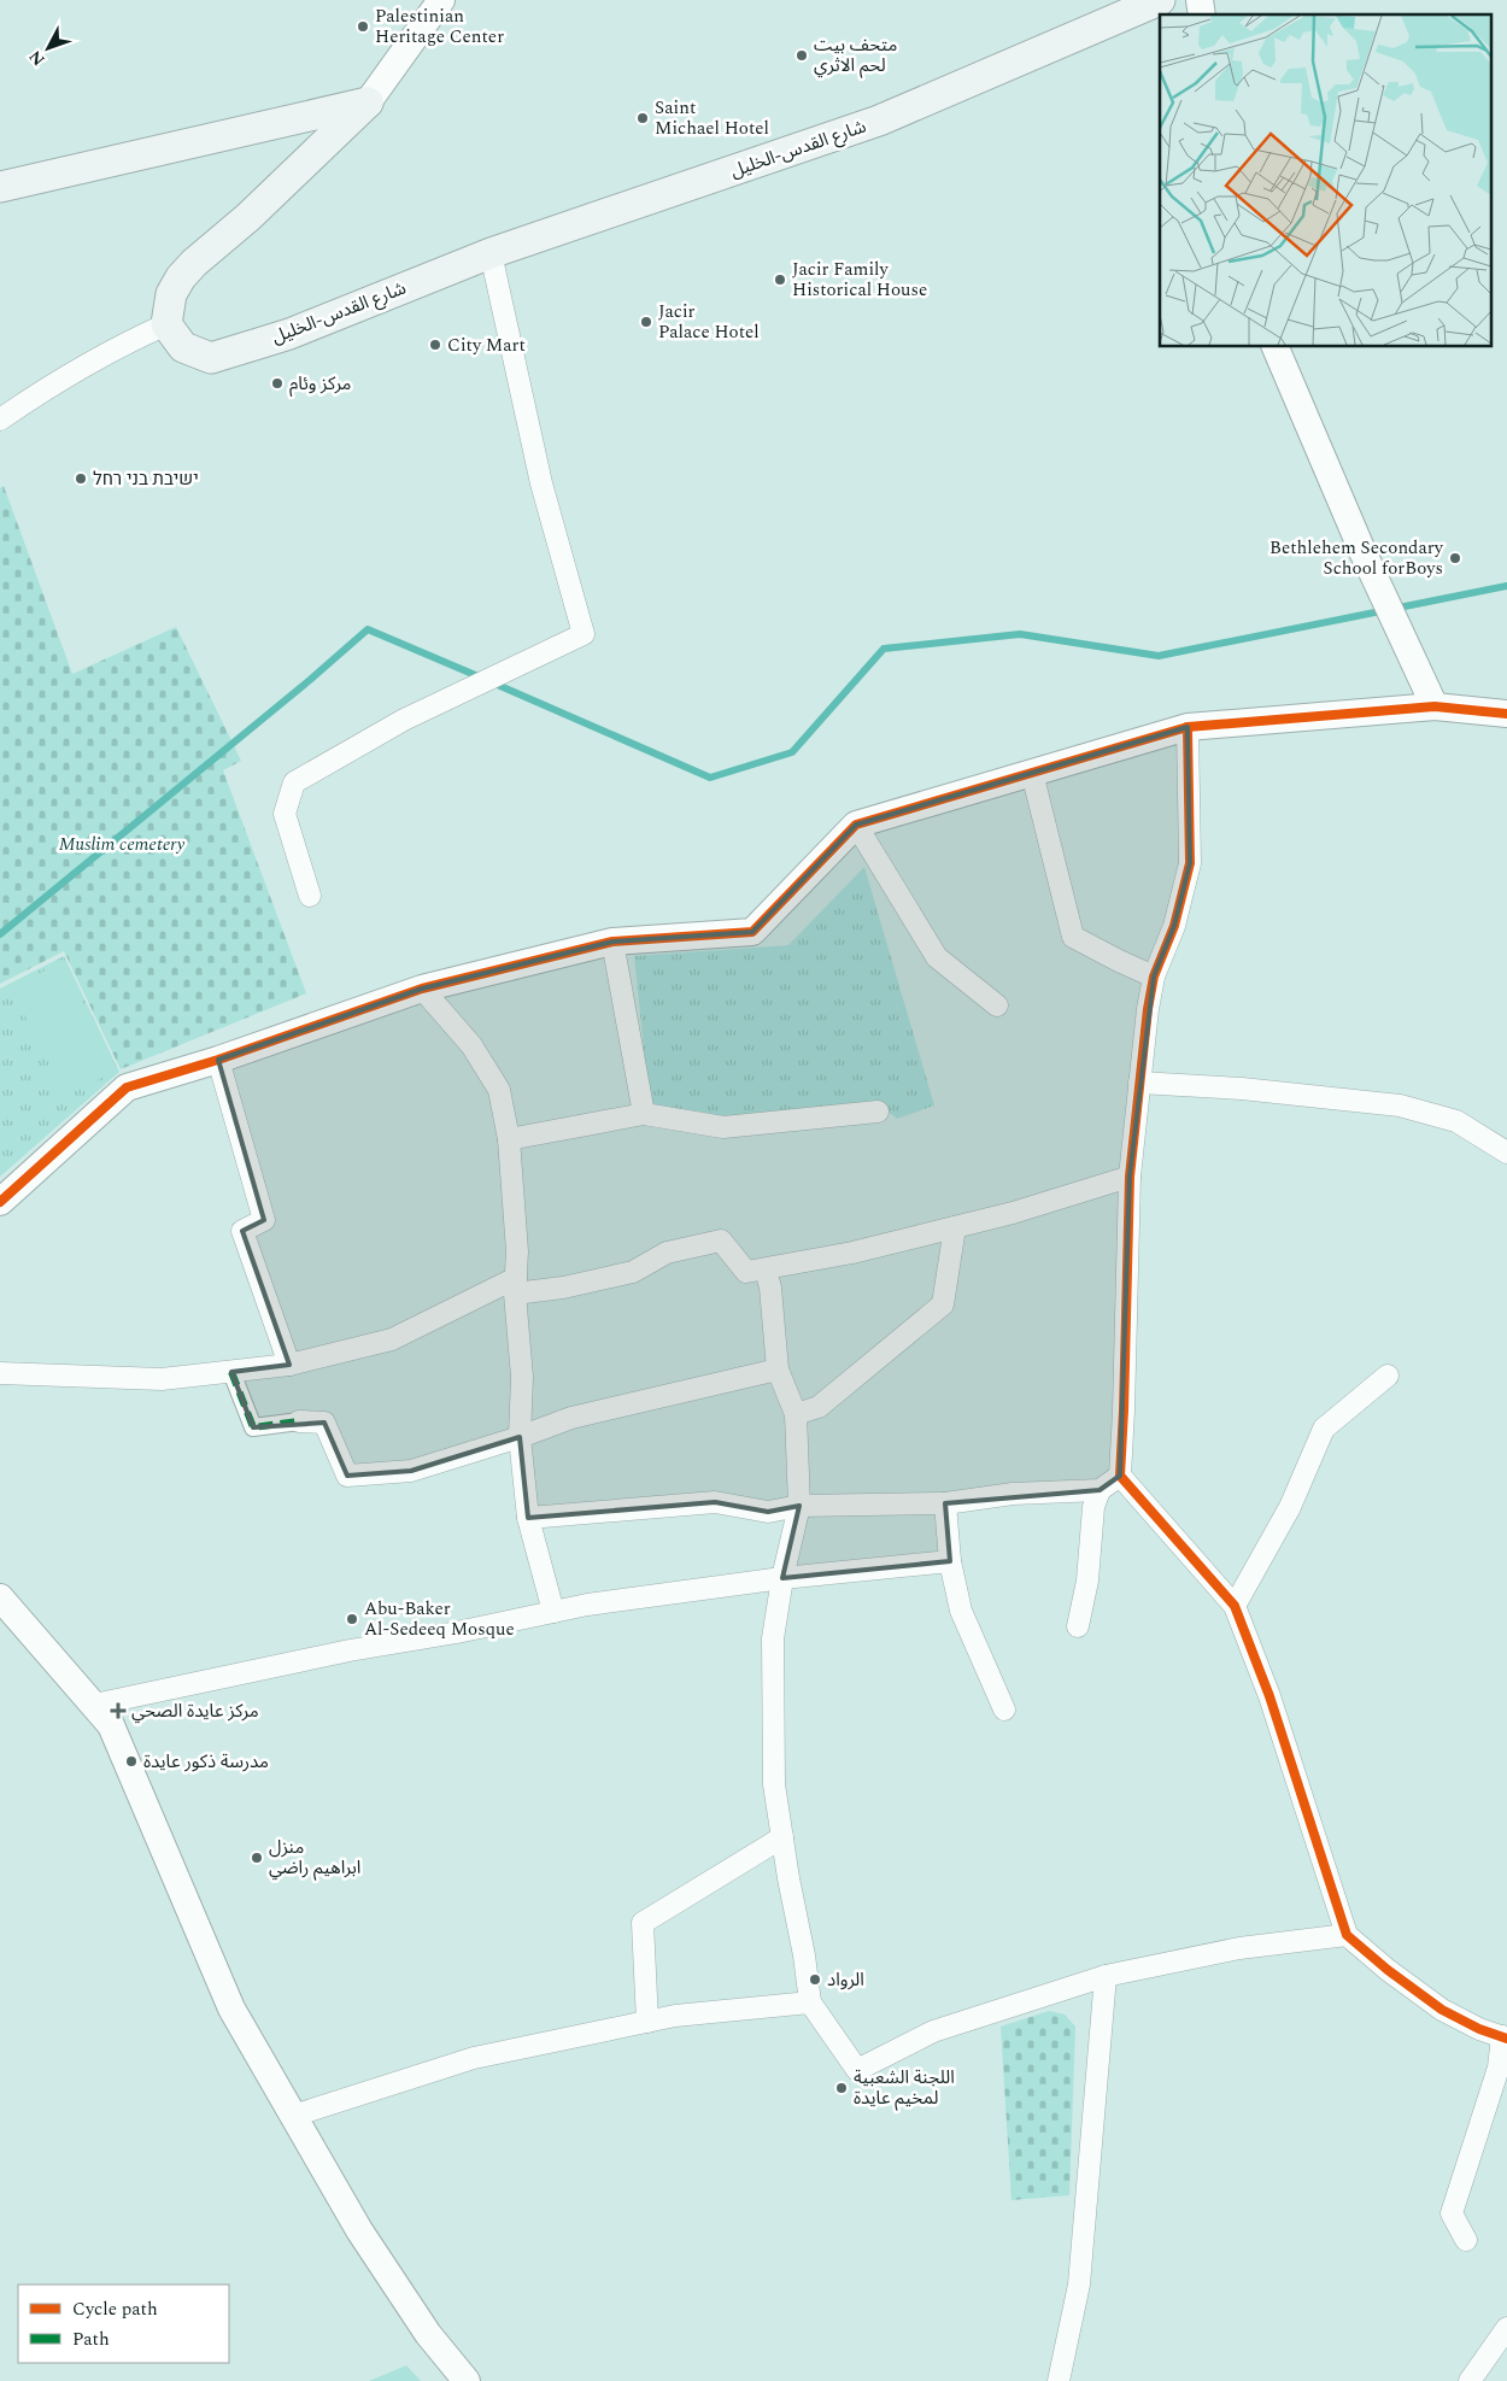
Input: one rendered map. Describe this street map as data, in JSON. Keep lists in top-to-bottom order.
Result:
{
  "streets": {
    "main road": ["شارع القدس-الخليل"]
  },
  "parks": ["Muslim cemetery"],
  "places": {
    "other": [
      "Palestinian Heritage Center",
      "متحف بيت لحم الاثري",
      "Saint Michael Hotel",
      "Jacir Family Historical House",
      "Jacir Palace Hotel",
      "City Mart",
      "مركز وئام",
      "ישיבת בני רחל",
      "Bethlehem Secondary School forBoys",
      "Abu-Baker Al-Sedeeq Mosque",
      "مدرسة ذكور عايدة",
      "منزل ابراهيم راضي",
      "الرواد",
      "اللجنة الشعبية لمخيم عايدة"
    ],
    "health": ["مركز عايدة الصحي"]
  },
  "legend": ["Cycle path", "Path"],
  "north": "bottom left"
}
